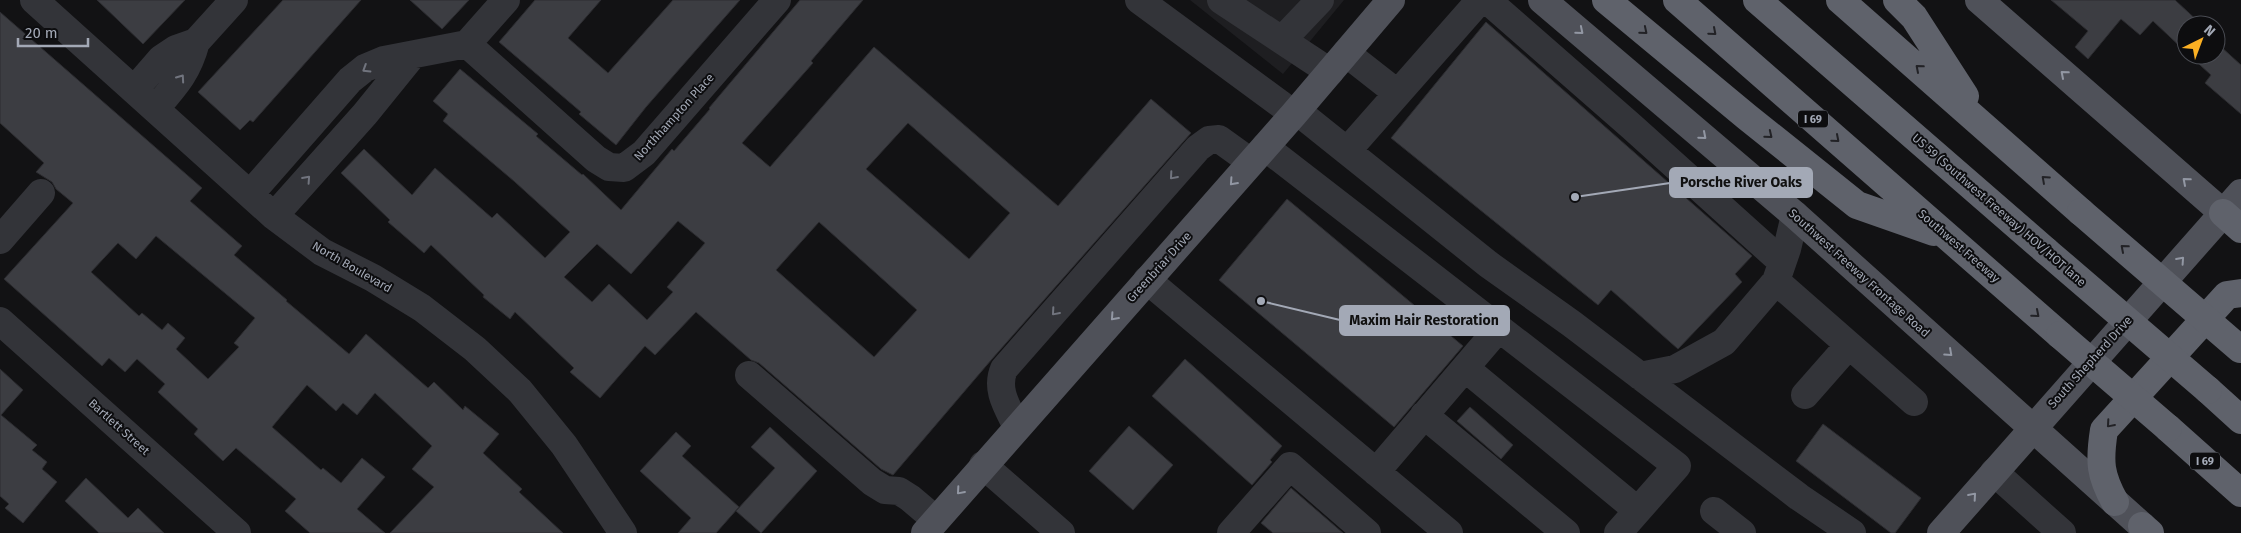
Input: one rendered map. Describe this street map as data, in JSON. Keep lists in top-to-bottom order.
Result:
{
  "streets": {
    "highway": ["I 69", "US 59 (Southwest Freeway) HOV/HOT lane", "Southwest Freeway"],
    "main road": ["Greenbriar Drive", "Southwest Freeway Frontage Road", "South Shepherd Drive"],
    "street": ["Northhampton Place", "North Boulevard", "Bartlett Street"]
  },
  "crossings": [
    ["Southwest Freeway Frontage Road", "South Shepherd Drive"]
  ],
  "one_way": ["Greenbriar Drive", "Southwest Freeway Frontage Road", "South Shepherd Drive"],
  "places": ["Porsche River Oaks", "Maxim Hair Restoration"],
  "scale_bar": "20 m",
  "north": "top right"
}
